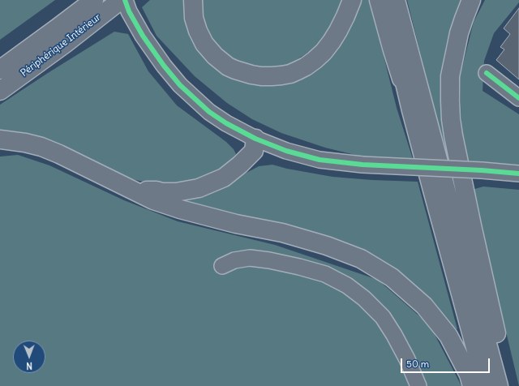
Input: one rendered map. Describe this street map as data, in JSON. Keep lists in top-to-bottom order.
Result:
{
  "streets": {
    "highway": ["Périphérique Intérieur"]
  },
  "scale_bar": "50 m",
  "north": "bottom"
}
